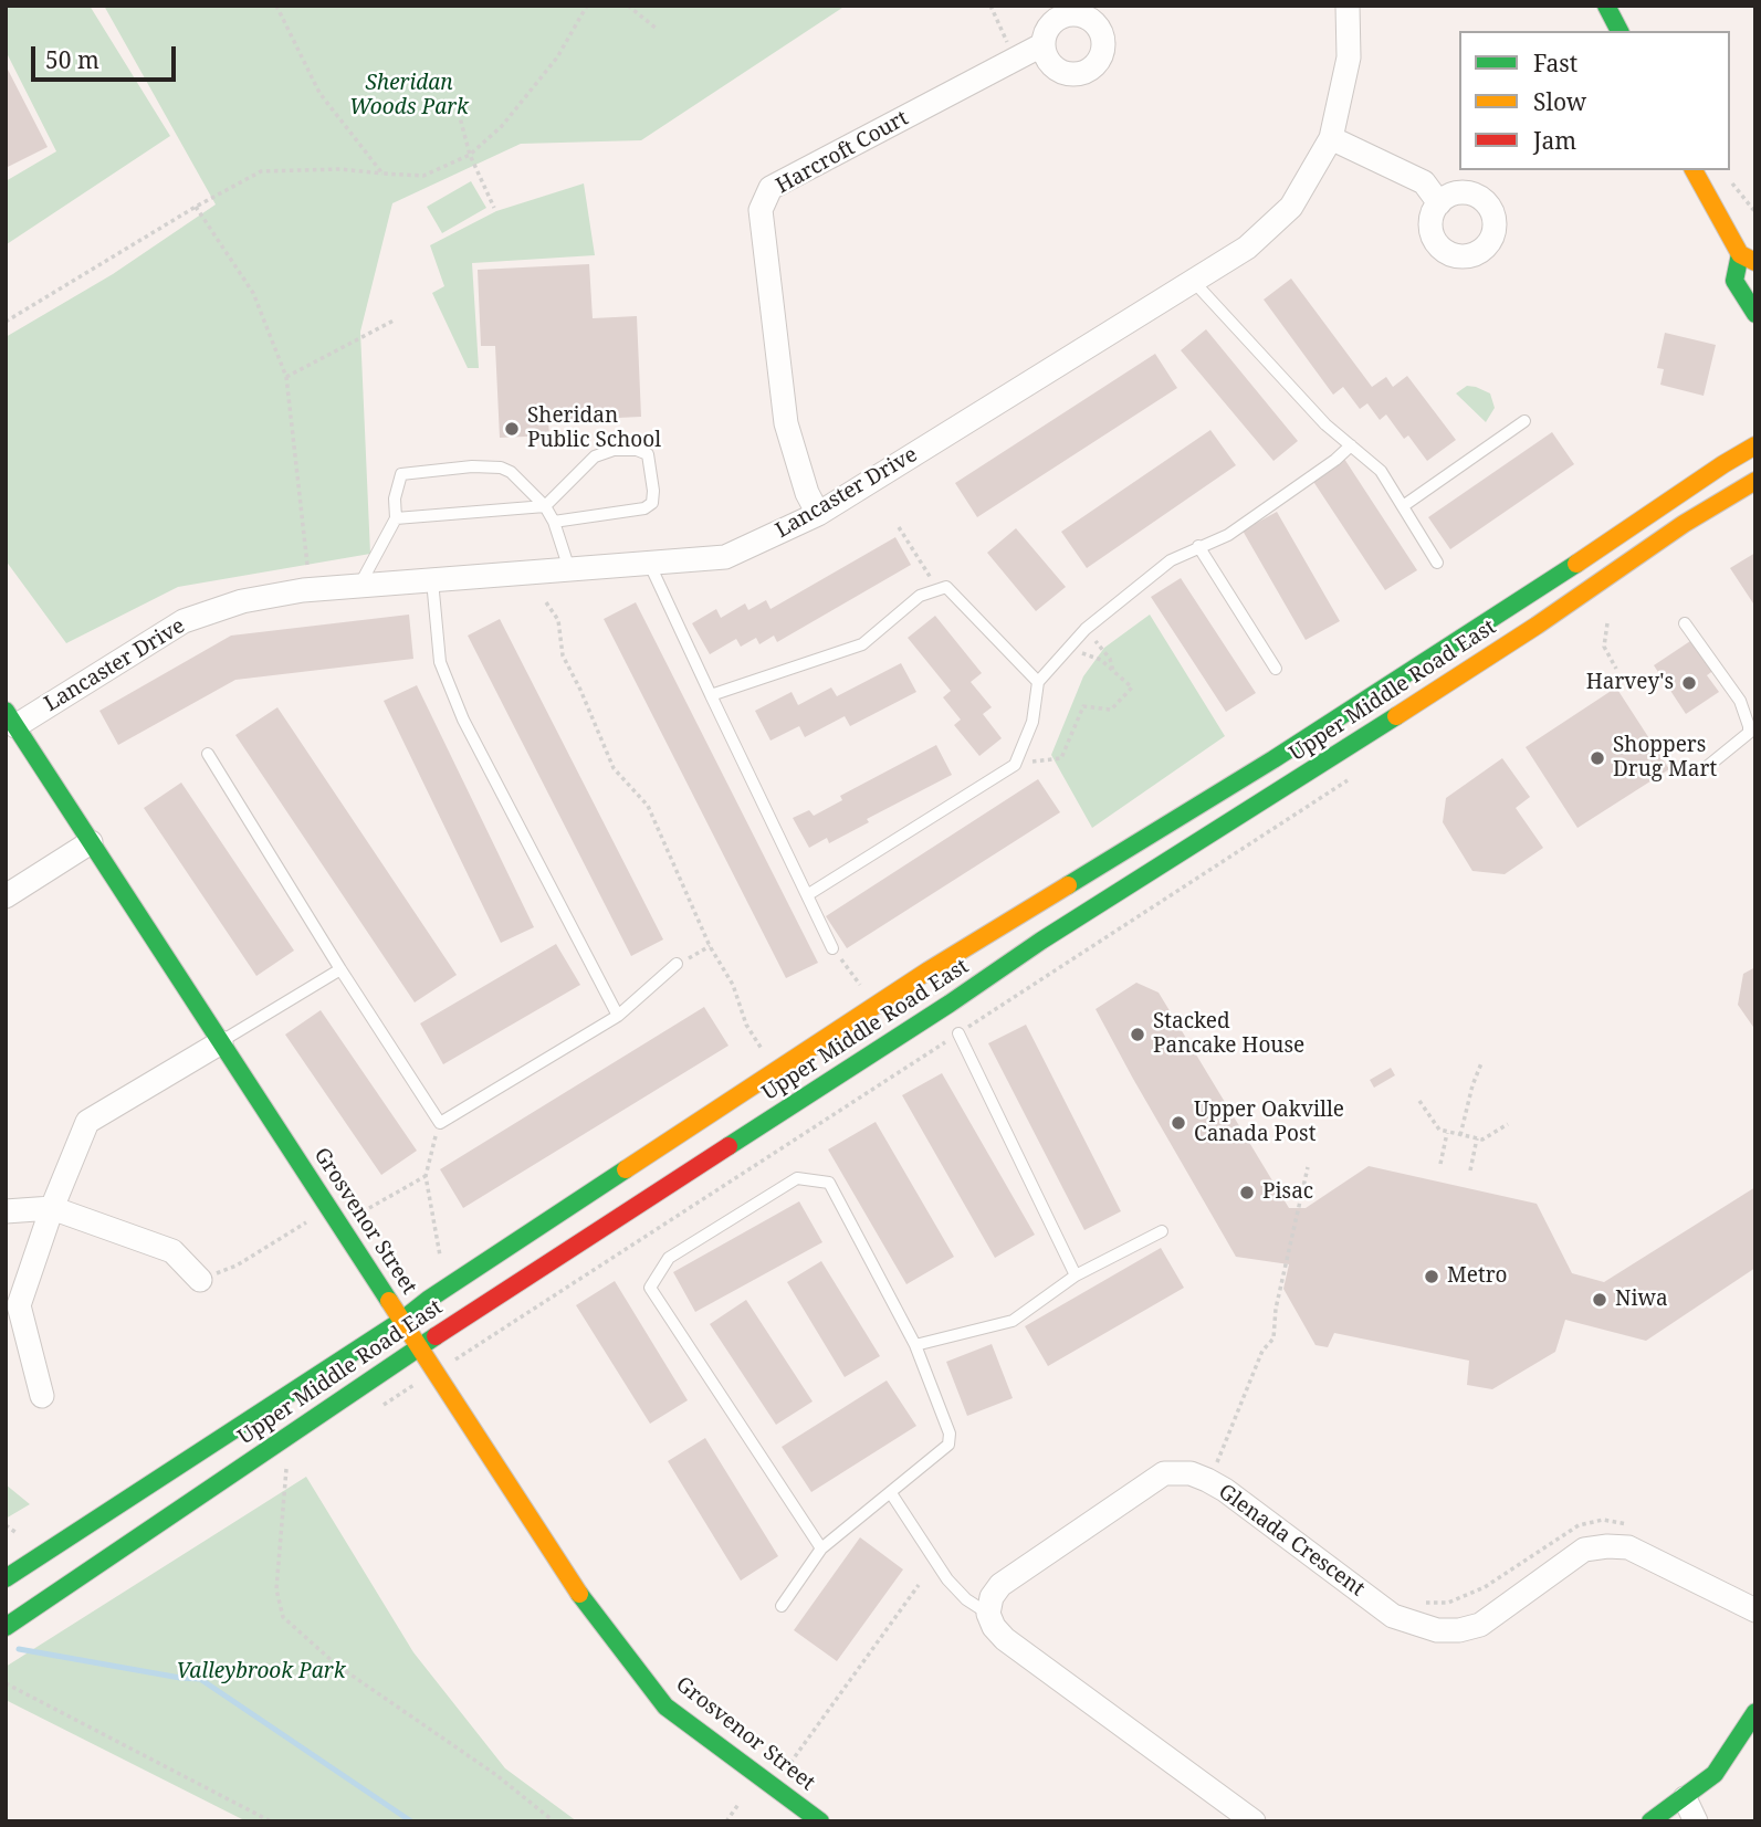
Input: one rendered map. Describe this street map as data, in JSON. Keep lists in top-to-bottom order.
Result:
{
  "streets": {
    "main road": ["Upper Middle Road East", "Grosvenor Street"],
    "street": ["Harcroft Court", "Lancaster Drive", "Glenada Crescent"]
  },
  "crossings": [
    ["Harcroft Court", "Lancaster Drive"],
    ["Lancaster Drive", "Grosvenor Street"],
    ["Upper Middle Road East", "Grosvenor Street"]
  ],
  "parks": ["Sheridan Woods Park", "Valleybrook Park"],
  "places": [
    "Sheridan Public School",
    "Harvey's",
    "Shoppers Drug Mart",
    "Stacked Pancake House",
    "Upper Oakville Canada Post",
    "Pisac",
    "Metro",
    "Niwa"
  ],
  "legend": ["Fast", "Slow", "Jam"],
  "scale_bar": "50 m"
}
